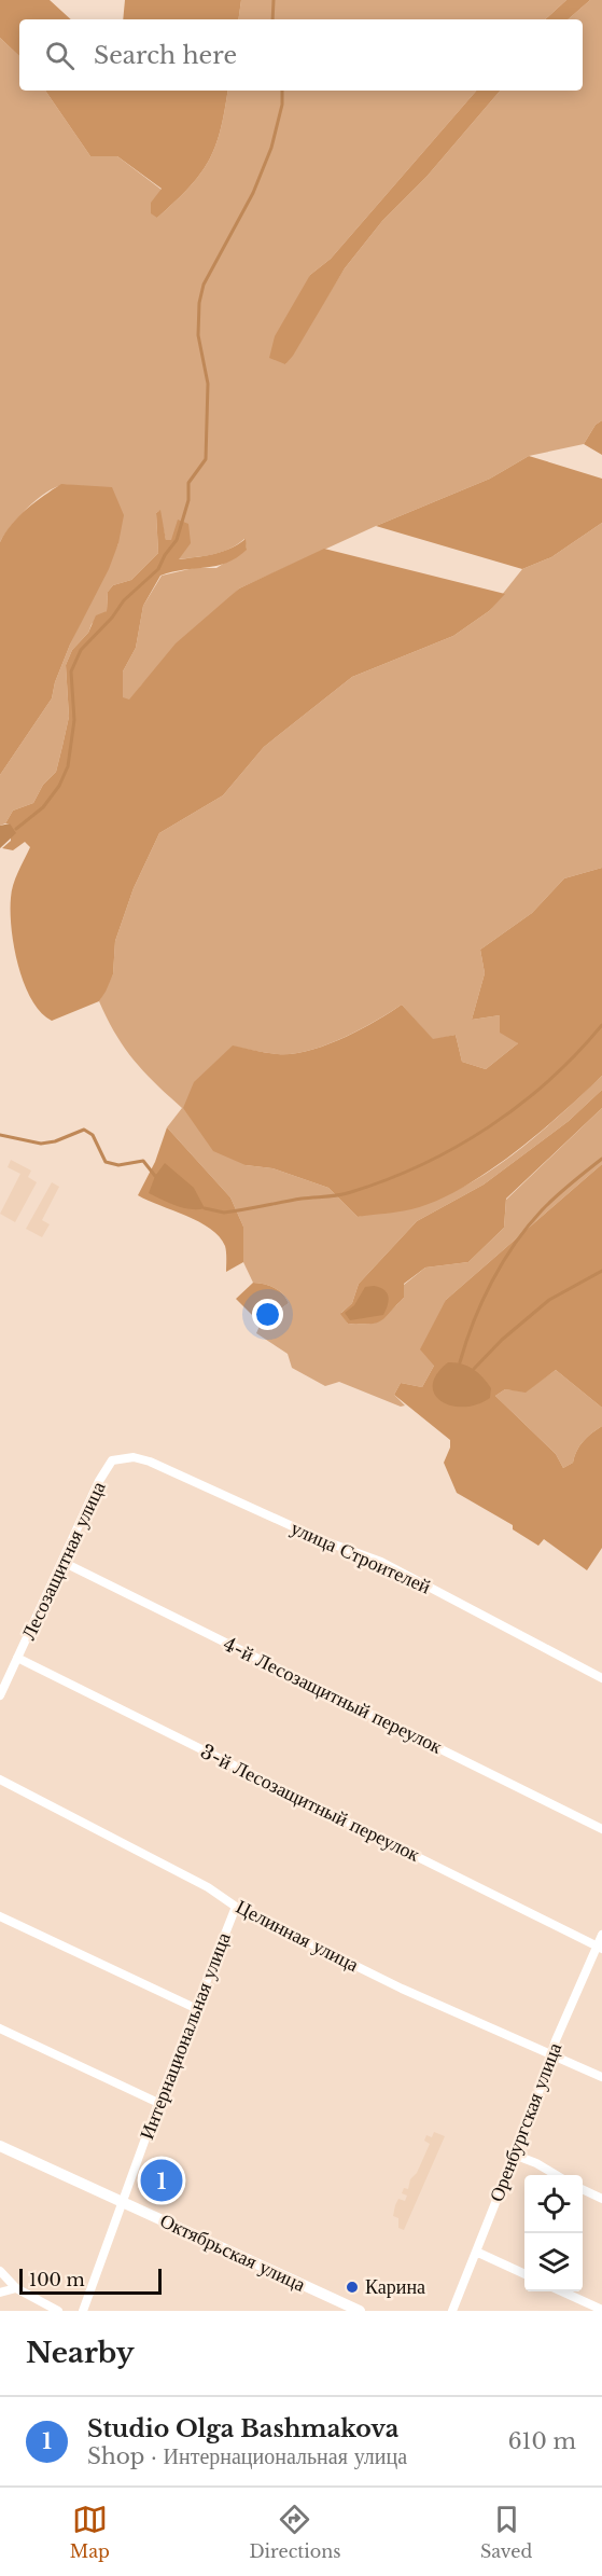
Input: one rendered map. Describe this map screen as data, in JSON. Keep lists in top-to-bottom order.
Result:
{
  "streets": {
    "street": [
      "улица Строителей",
      "Лесозащитная улица",
      "4-й Лесозащитный переулок",
      "3-й Лесозащитный переулок",
      "Целинная улица",
      "Интернациональная улица",
      "Оренбургская улица",
      "Октябрьская улица"
    ]
  },
  "crossings": [
    ["улица Строителей", "Лесозащитная улица"],
    ["Лесозащитная улица", "4-й Лесозащитный переулок"],
    ["Лесозащитная улица", "3-й Лесозащитный переулок"],
    ["3-й Лесозащитный переулок", "Оренбургская улица"],
    ["Целинная улица", "Интернациональная улица"],
    ["Целинная улица", "Оренбургская улица"],
    ["Интернациональная улица", "Октябрьская улица"]
  ],
  "places": ["Карина"],
  "scale_bar": "100 m",
  "page": {
    "search": "Search here",
    "pins": "1",
    "scale": "100 m",
    "heading": "Nearby",
    "list": [
      {
        "mark": "1",
        "name": "Studio Olga Bashmakova",
        "note": "Shop · Интернациональная улица",
        "value": "610 m"
      }
    ],
    "nav": ["Map", "Directions", "Saved"]
  }
}
